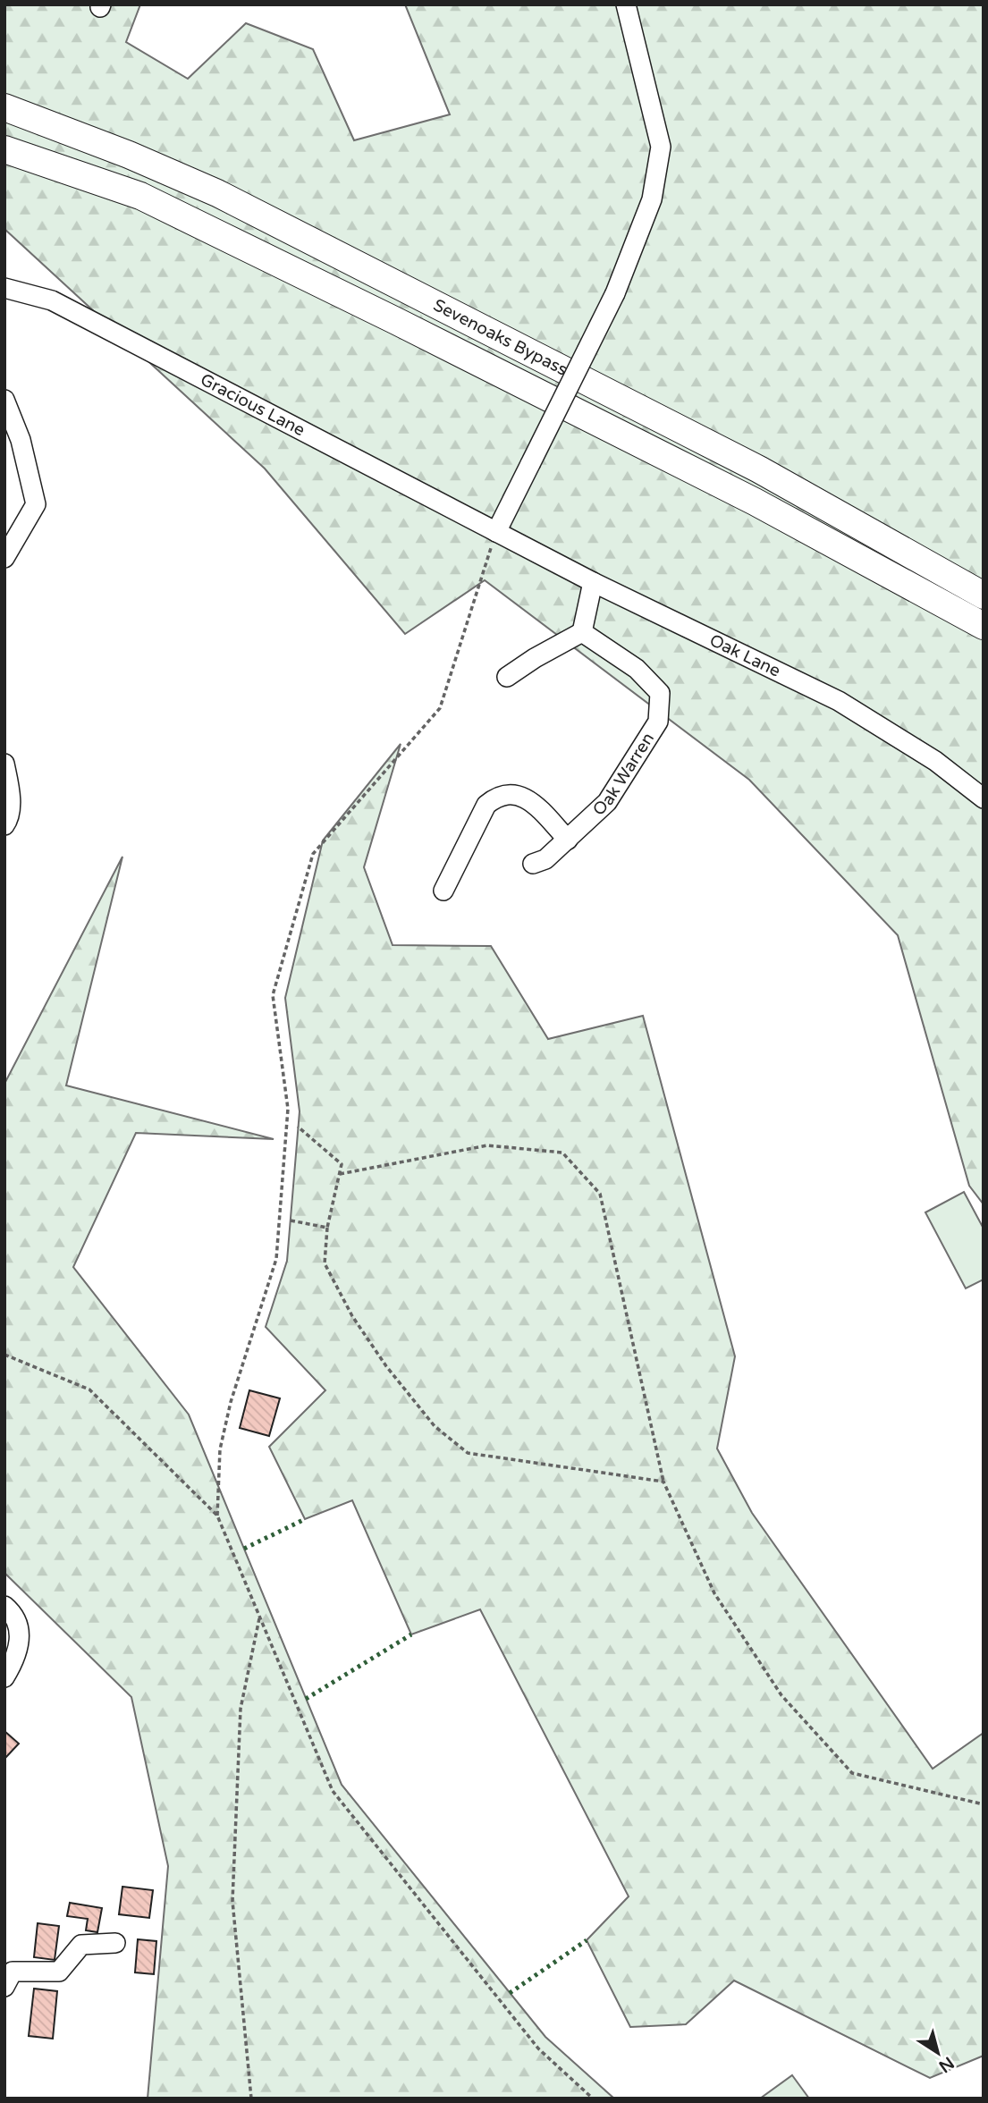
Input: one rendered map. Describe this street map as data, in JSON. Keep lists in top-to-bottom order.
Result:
{
  "streets": {
    "highway": ["Sevenoaks Bypass"],
    "street": ["Gracious Lane", "Oak Lane", "Oak Warren"]
  },
  "crossings": [
    ["Gracious Lane", "Oak Lane"]
  ],
  "north": "bottom right"
}
